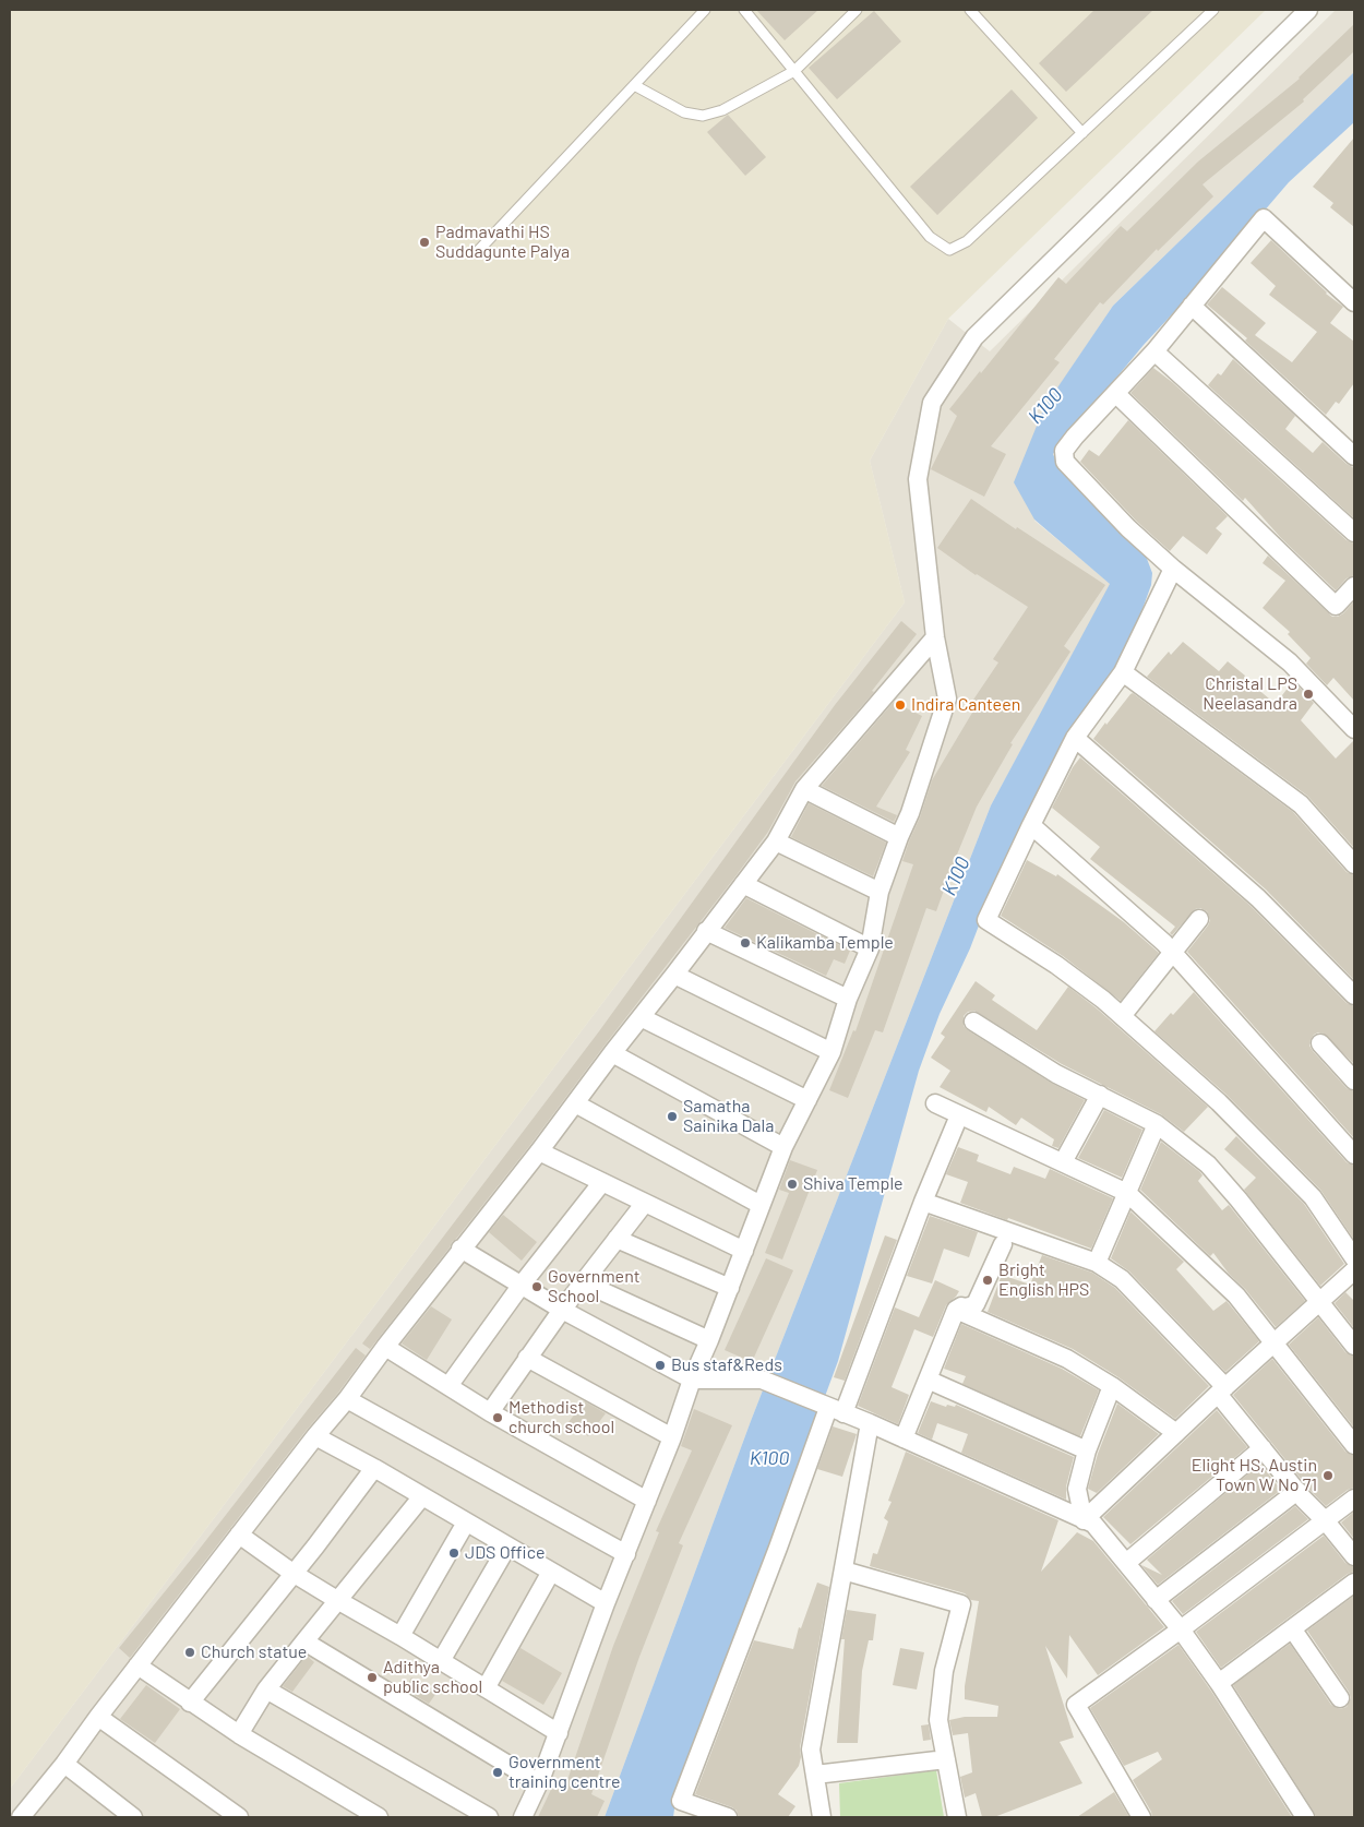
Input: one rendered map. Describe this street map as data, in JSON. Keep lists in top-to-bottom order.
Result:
{
  "water": ["K100"],
  "places": [
    "Padmavathi HS Suddagunte Palya",
    "Christal LPS Neelasandra",
    "Indira Canteen",
    "Kalikamba Temple",
    "Samatha Sainika Dala",
    "Shiva Temple",
    "Bright English HPS",
    "Government School",
    "Bus staf&Reds",
    "Methodist church school",
    "Elight HS, Austin Town W No 71",
    "JDS Office",
    "Church statue",
    "Adithya public school",
    "Government training centre"
  ]
}
